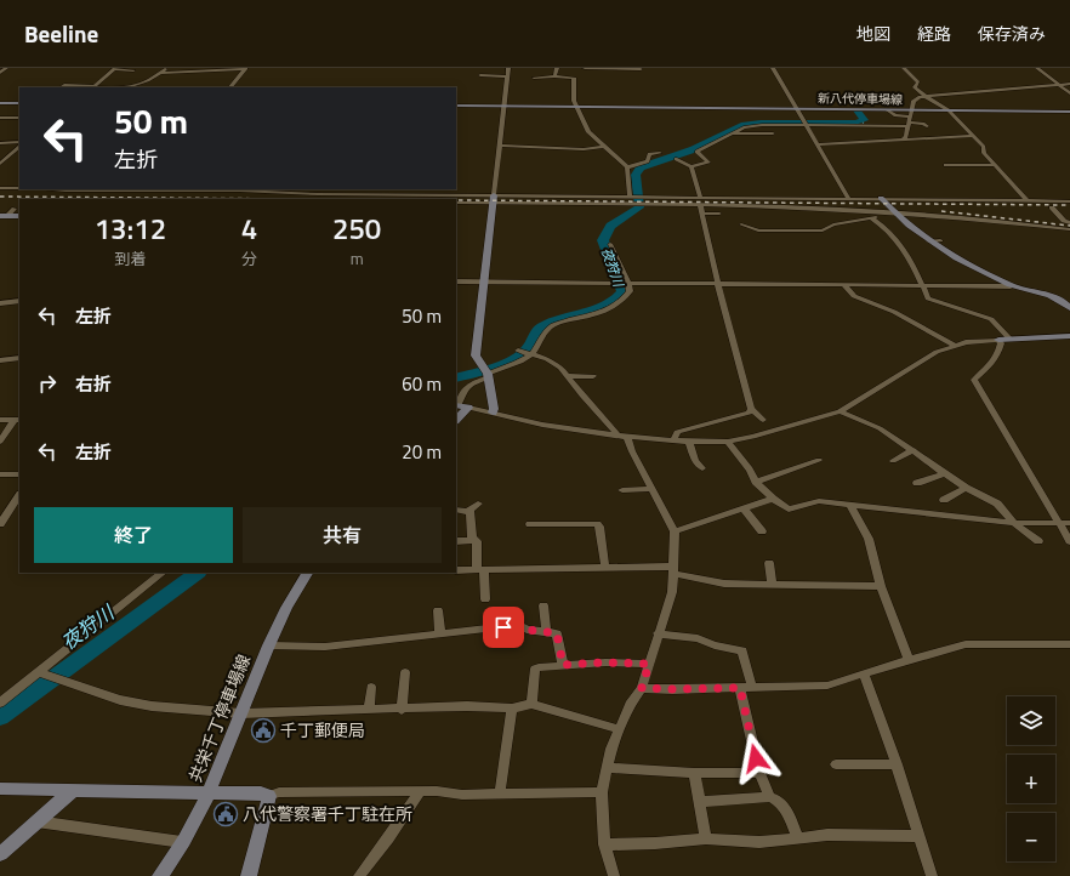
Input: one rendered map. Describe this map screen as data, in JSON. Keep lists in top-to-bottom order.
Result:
{
  "streets": {
    "street": ["新八代停車場線", "共栄千丁停車場線"]
  },
  "water": ["夜狩川"],
  "places": {
    "public building": ["千丁郵便局", "八代警察署千丁駐在所"]
  },
  "page": {
    "header": "Beeline",
    "nav": ["地図", "経路", "保存済み"],
    "turn": ["50 m", "左折"],
    "eta": [
      "13:12",
      "到着",
      "4",
      "分",
      "250",
      "m"
    ],
    "list": [
      {
        "name": "左折",
        "value": "50 m"
      },
      {
        "name": "右折",
        "value": "60 m"
      },
      {
        "name": "左折",
        "value": "20 m"
      }
    ],
    "buttons": ["終了", "共有"],
    "map_buttons": ["+", "−"]
  }
}
